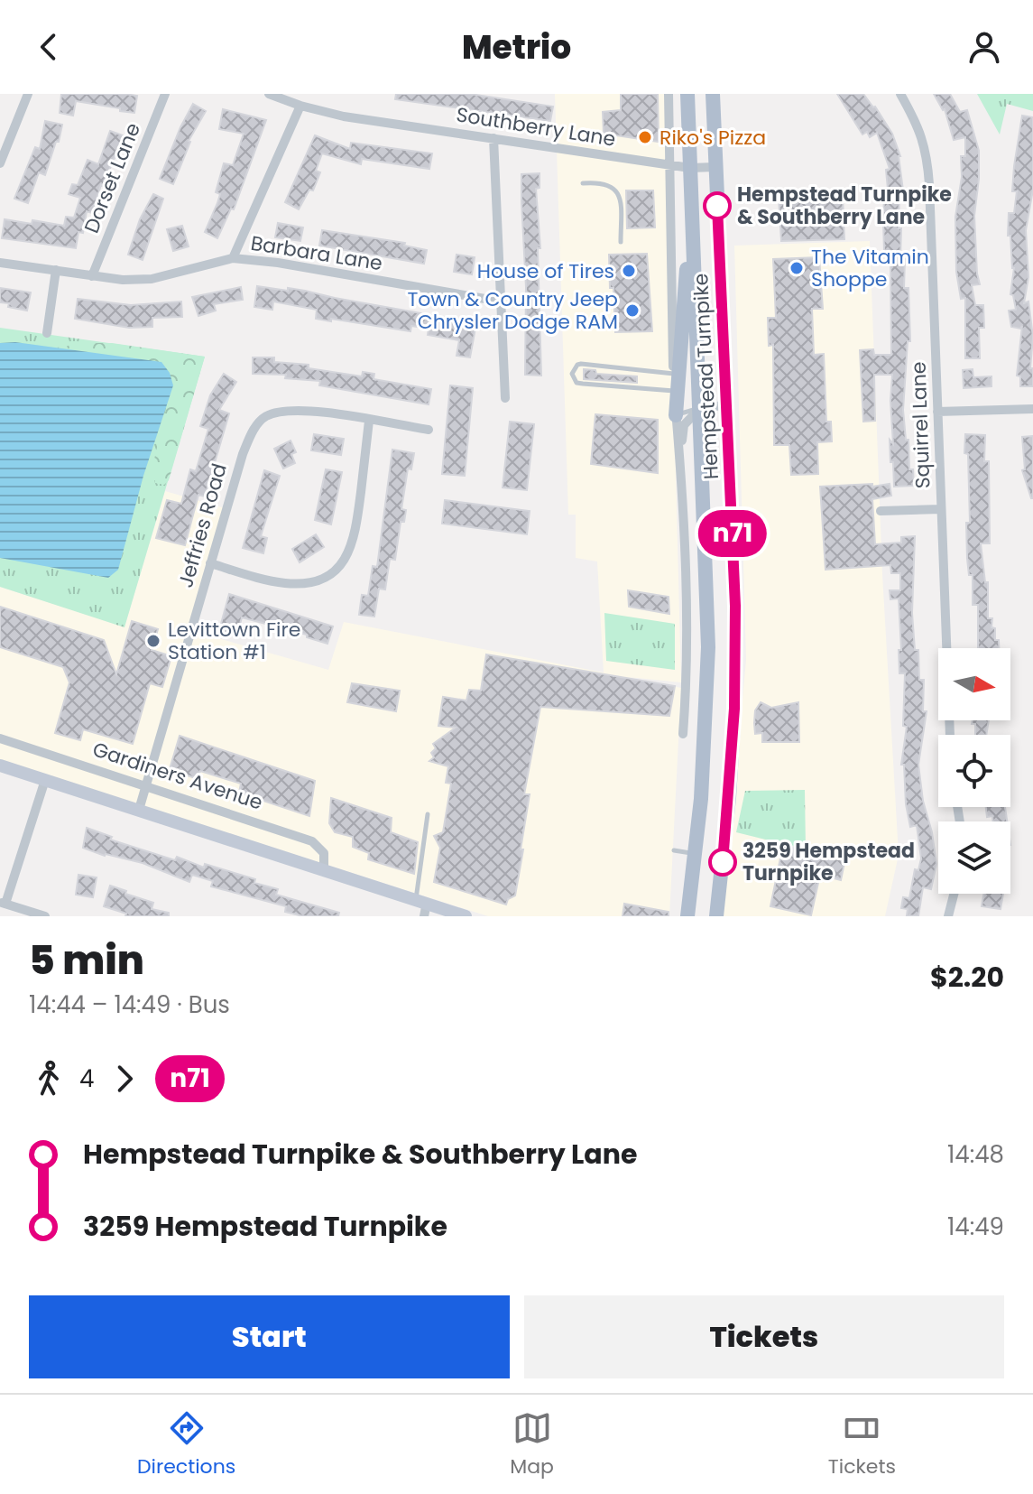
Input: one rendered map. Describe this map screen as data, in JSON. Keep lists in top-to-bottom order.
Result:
{
  "streets": {
    "main road": ["Hempstead Turnpike"],
    "street": [
      "Southberry Lane",
      "Dorset Lane",
      "Barbara Lane",
      "Squirrel Lane",
      "Jeffries Road",
      "Gardiners Avenue"
    ]
  },
  "crossings": [
    ["Southberry Lane", "Hempstead Turnpike"],
    ["Dorset Lane", "Barbara Lane"],
    ["Jeffries Road", "Gardiners Avenue"]
  ],
  "places": [
    "Riko's Pizza",
    "Hempstead Turnpike & Southberry Lane",
    "The Vitamin Shoppe",
    "House of Tires",
    "Town & Country Jeep Chrysler Dodge RAM",
    "Levittown Fire Station #1",
    "3259 Hempstead Turnpike"
  ],
  "lines": ["bus line n71"],
  "north": "right",
  "page": {
    "header": "Metrio",
    "on_map": "n71",
    "heading": ["5 min", "14:44 – 14:49 · Bus", "$2.20"],
    "legs": ["4", "n71"],
    "list": [
      {
        "name": "Hempstead Turnpike & Southberry Lane",
        "value": "14:48"
      },
      {
        "name": "3259 Hempstead Turnpike",
        "value": "14:49"
      }
    ],
    "buttons": ["Start", "Tickets"],
    "tabs": ["Directions", "Map", "Tickets"]
  }
}
